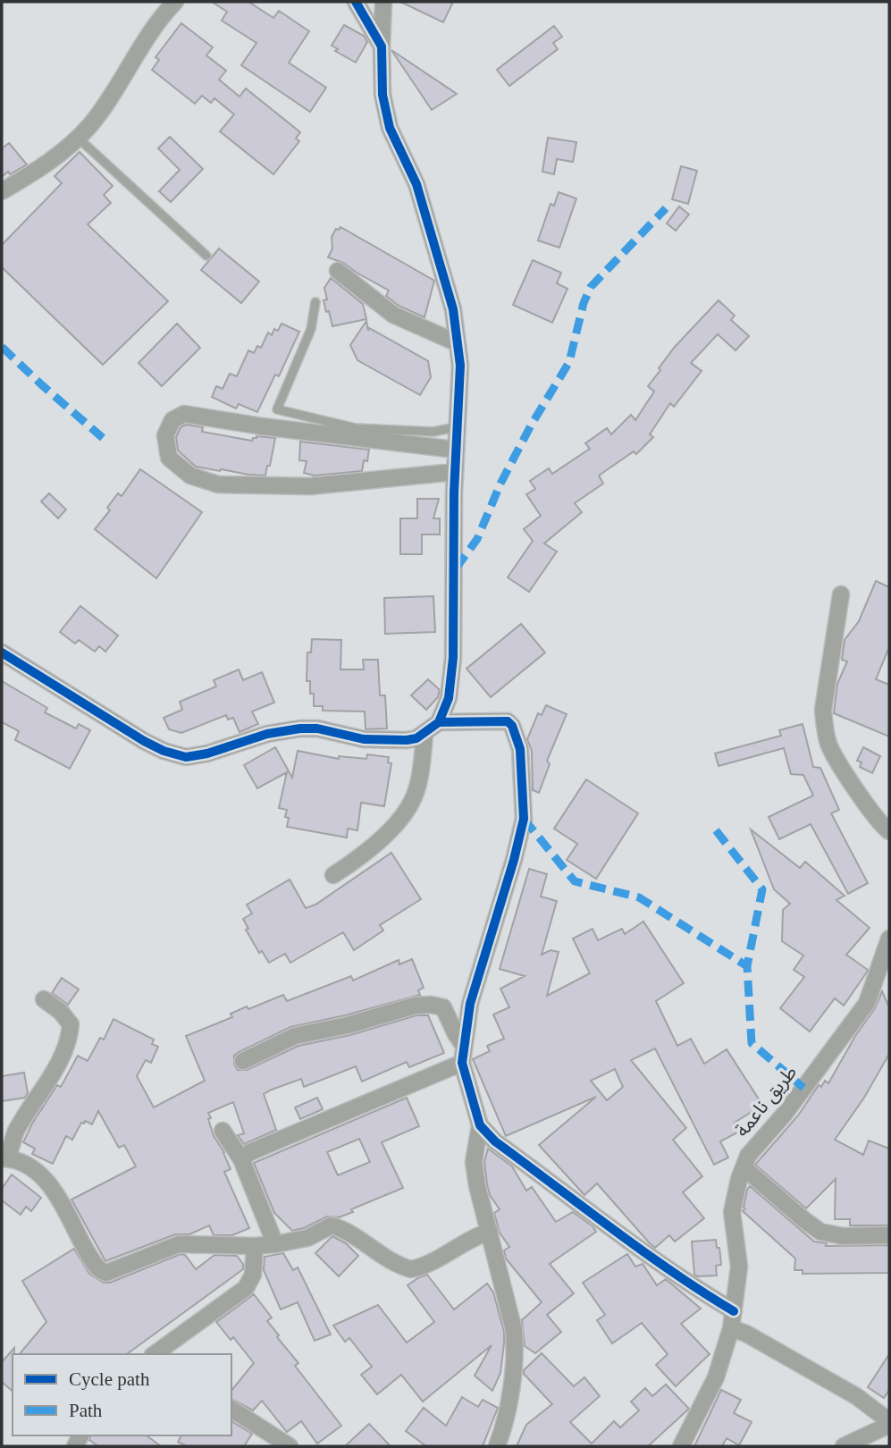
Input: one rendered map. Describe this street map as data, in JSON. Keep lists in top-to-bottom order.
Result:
{
  "streets": {
    "street": ["طريق ناعمة"]
  },
  "legend": ["Cycle path", "Path"]
}
